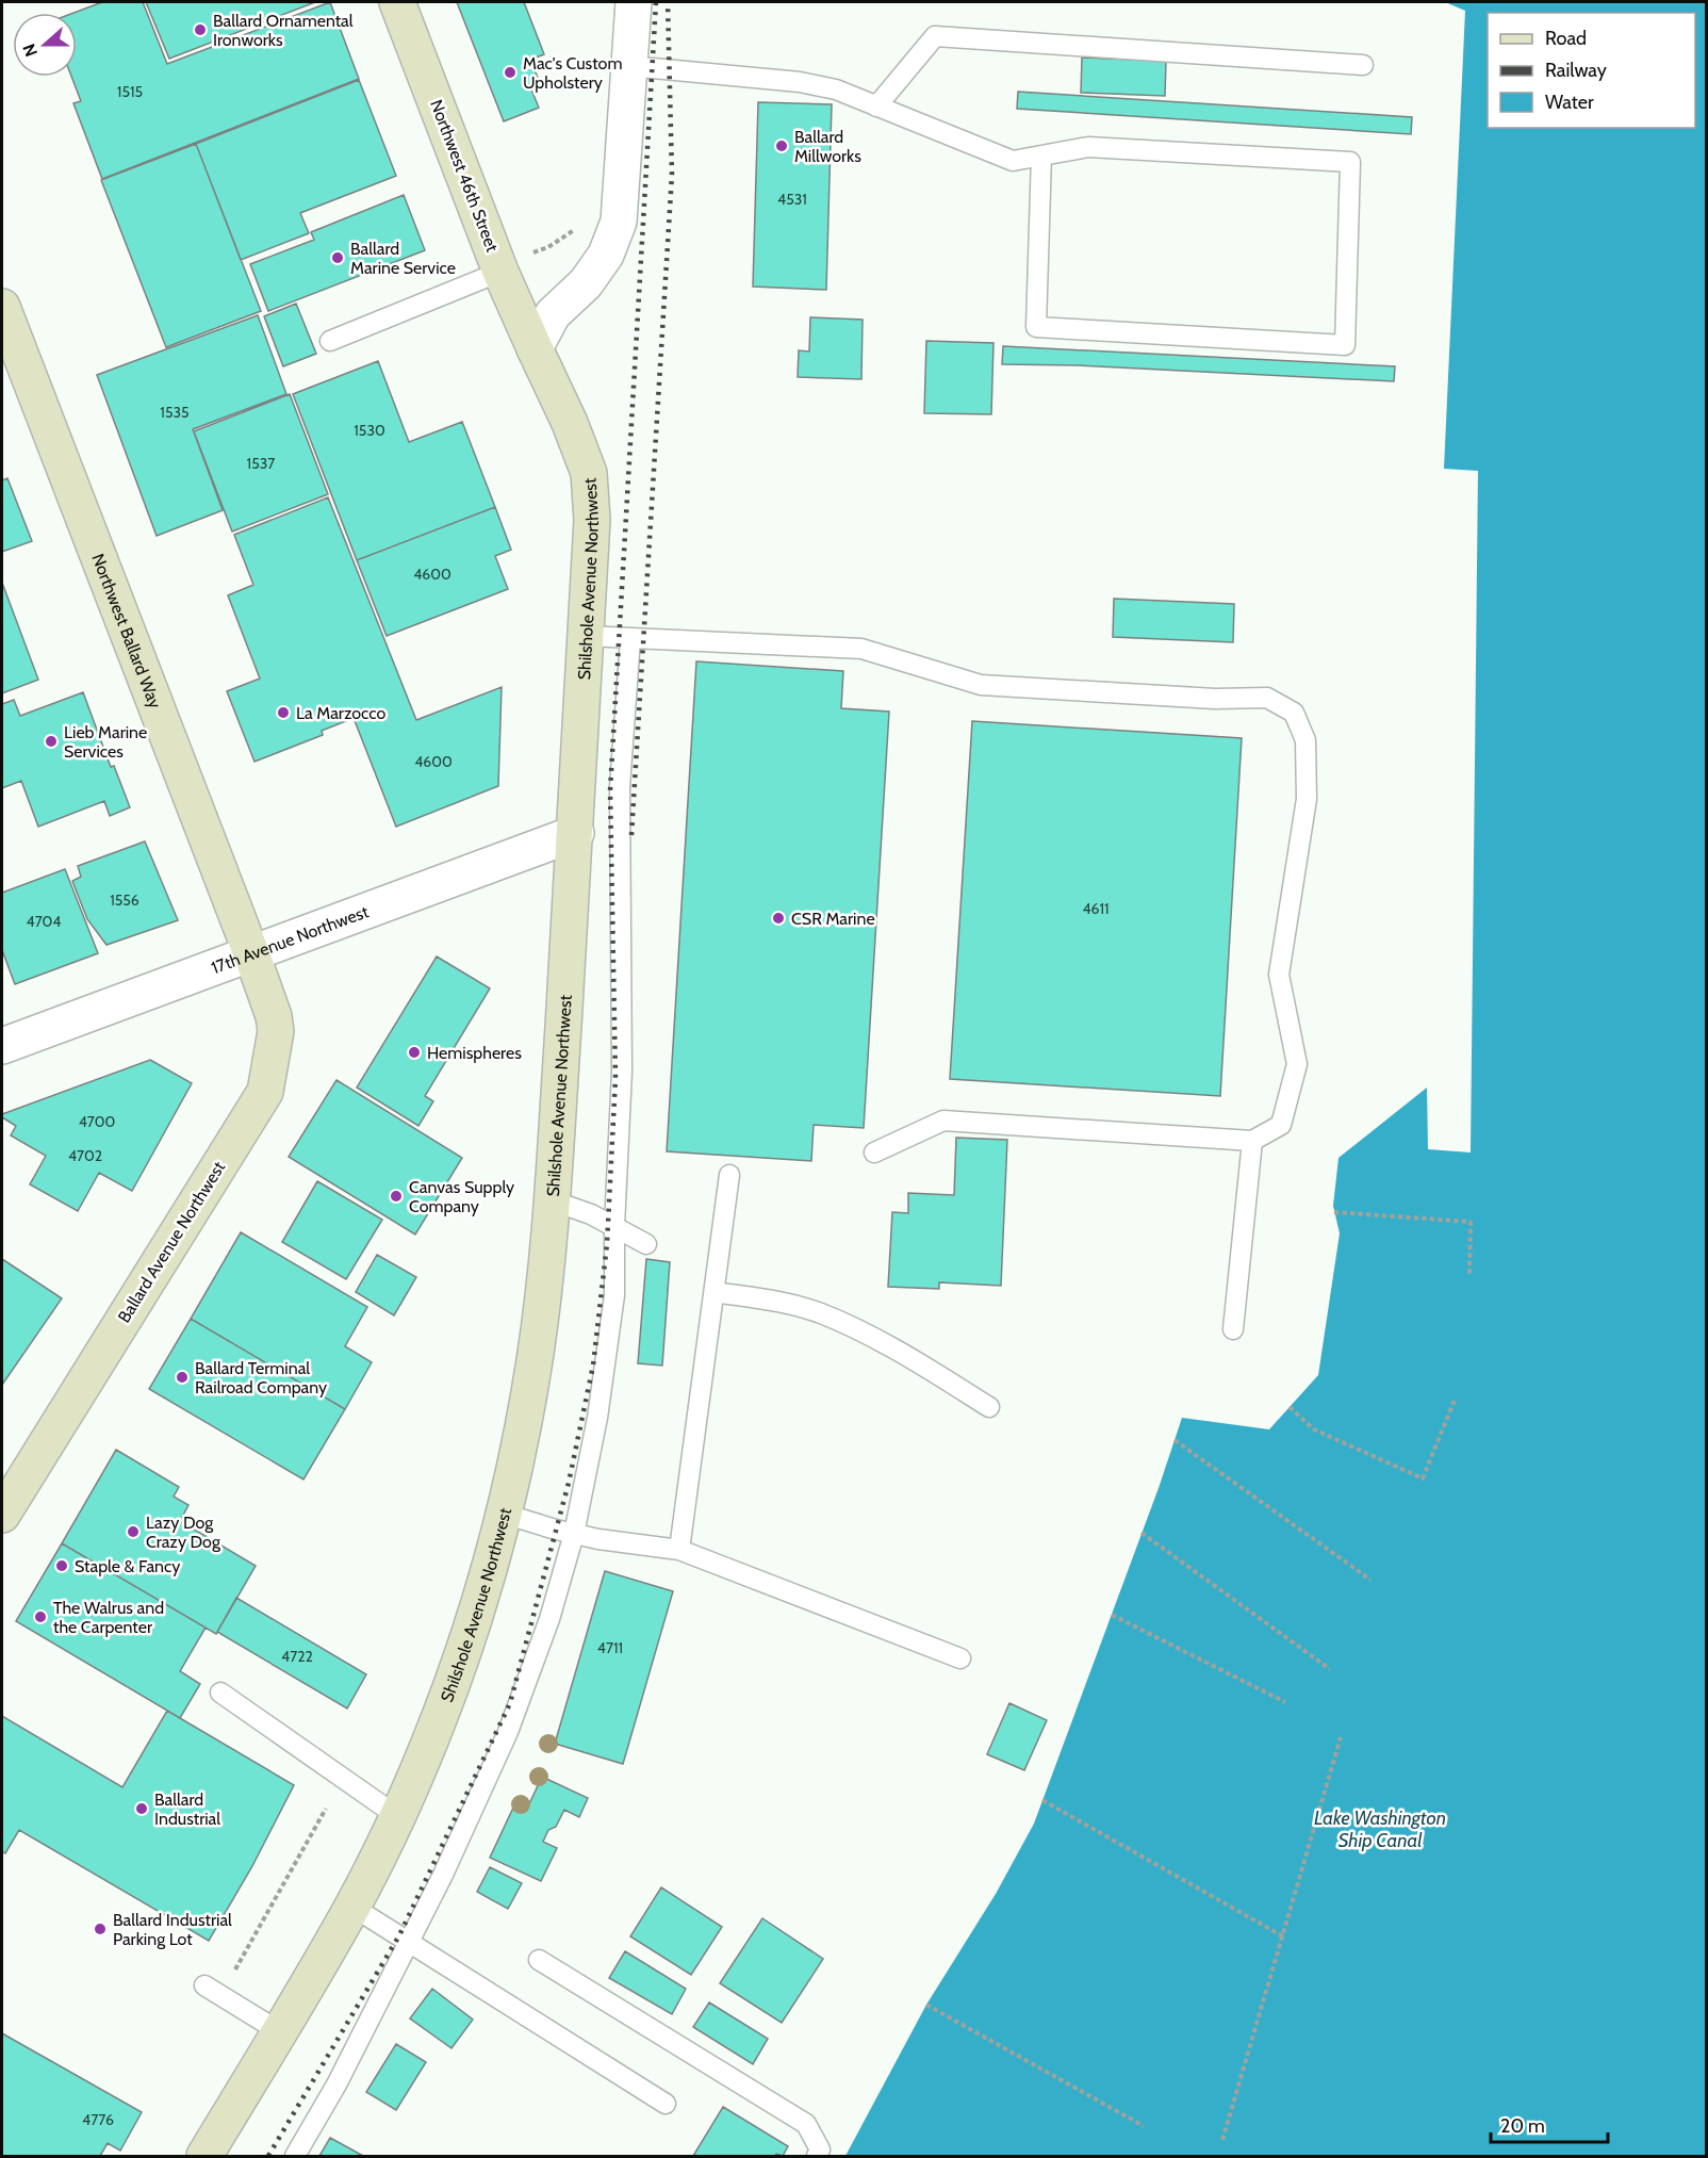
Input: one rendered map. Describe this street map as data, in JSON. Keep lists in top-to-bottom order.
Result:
{
  "streets": {
    "street": [
      "Northwest 46th Street",
      "Shilshole Avenue Northwest",
      "Northwest Ballard Way",
      "17th Avenue Northwest",
      "Ballard Avenue Northwest"
    ]
  },
  "crossings": [
    ["Northwest 46th Street", "Shilshole Avenue Northwest"],
    ["Shilshole Avenue Northwest", "17th Avenue Northwest"],
    ["Northwest Ballard Way", "17th Avenue Northwest"],
    ["Northwest Ballard Way", "Ballard Avenue Northwest"],
    ["17th Avenue Northwest", "Ballard Avenue Northwest"]
  ],
  "water": ["Lake Washington Ship Canal"],
  "places": [
    "Ballard Ornamental Ironworks",
    "Mac's Custom Upholstery",
    "Ballard Millworks",
    "Ballard Marine Service",
    "La Marzocco",
    "Lieb Marine Services",
    "CSR Marine",
    "Hemispheres",
    "Canvas Supply Company",
    "Ballard Terminal Railroad Company",
    "Lazy Dog Crazy Dog",
    "Staple & Fancy",
    "The Walrus and the Carpenter",
    "Ballard Industrial",
    "Ballard Industrial Parking Lot"
  ],
  "house_numbers": [
    "1515",
    "4531",
    "1535",
    "1530",
    "1537",
    "4600",
    "4600",
    "1556",
    "4611",
    "4704",
    "4700",
    "4702",
    "4711",
    "4722",
    "4776"
  ],
  "legend": ["Road", "Railway", "Water"],
  "scale_bar": "20 m",
  "north": "left"
}
